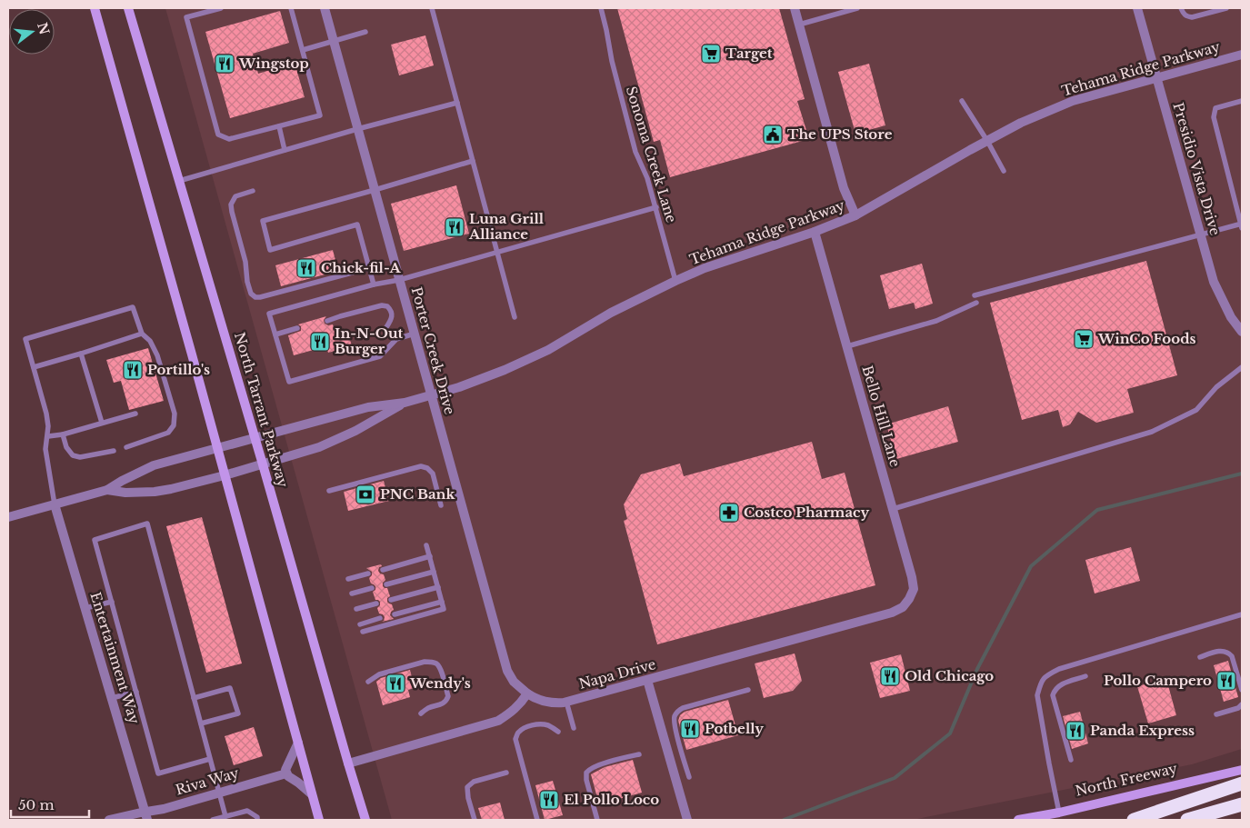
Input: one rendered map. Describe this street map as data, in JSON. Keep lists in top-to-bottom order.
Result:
{
  "streets": {
    "main road": ["North Tarrant Parkway", "North Freeway"],
    "street": [
      "Tehama Ridge Parkway",
      "Presidio Vista Drive",
      "Porter Creek Drive",
      "Bello Hill Lane",
      "Entertainment Way",
      "Napa Drive",
      "Riva Way"
    ],
    "lane": ["Sonoma Creek Lane"]
  },
  "crossings": [
    ["Tehama Ridge Parkway", "Sonoma Creek Lane"],
    ["Tehama Ridge Parkway", "Presidio Vista Drive"],
    ["Tehama Ridge Parkway", "Porter Creek Drive"],
    ["Tehama Ridge Parkway", "North Tarrant Parkway"],
    ["Tehama Ridge Parkway", "Bello Hill Lane"],
    ["Tehama Ridge Parkway", "Entertainment Way"],
    ["Porter Creek Drive", "Napa Drive"],
    ["Bello Hill Lane", "Napa Drive"],
    ["Entertainment Way", "Riva Way"]
  ],
  "places": {
    "supermarket": ["Target", "WinCo Foods"],
    "restaurant": [
      "Wingstop",
      "Luna Grill Alliance",
      "Chick-fil-A",
      "In-N-Out Burger",
      "Portillo's",
      "Old Chicago",
      "Pollo Campero",
      "Wendy's",
      "Potbelly",
      "Panda Express",
      "El Pollo Loco"
    ],
    "public building": ["The UPS Store"],
    "bank": ["PNC Bank"],
    "pharmacy": ["Costco Pharmacy"]
  },
  "scale_bar": "50 m",
  "north": "right"
}
